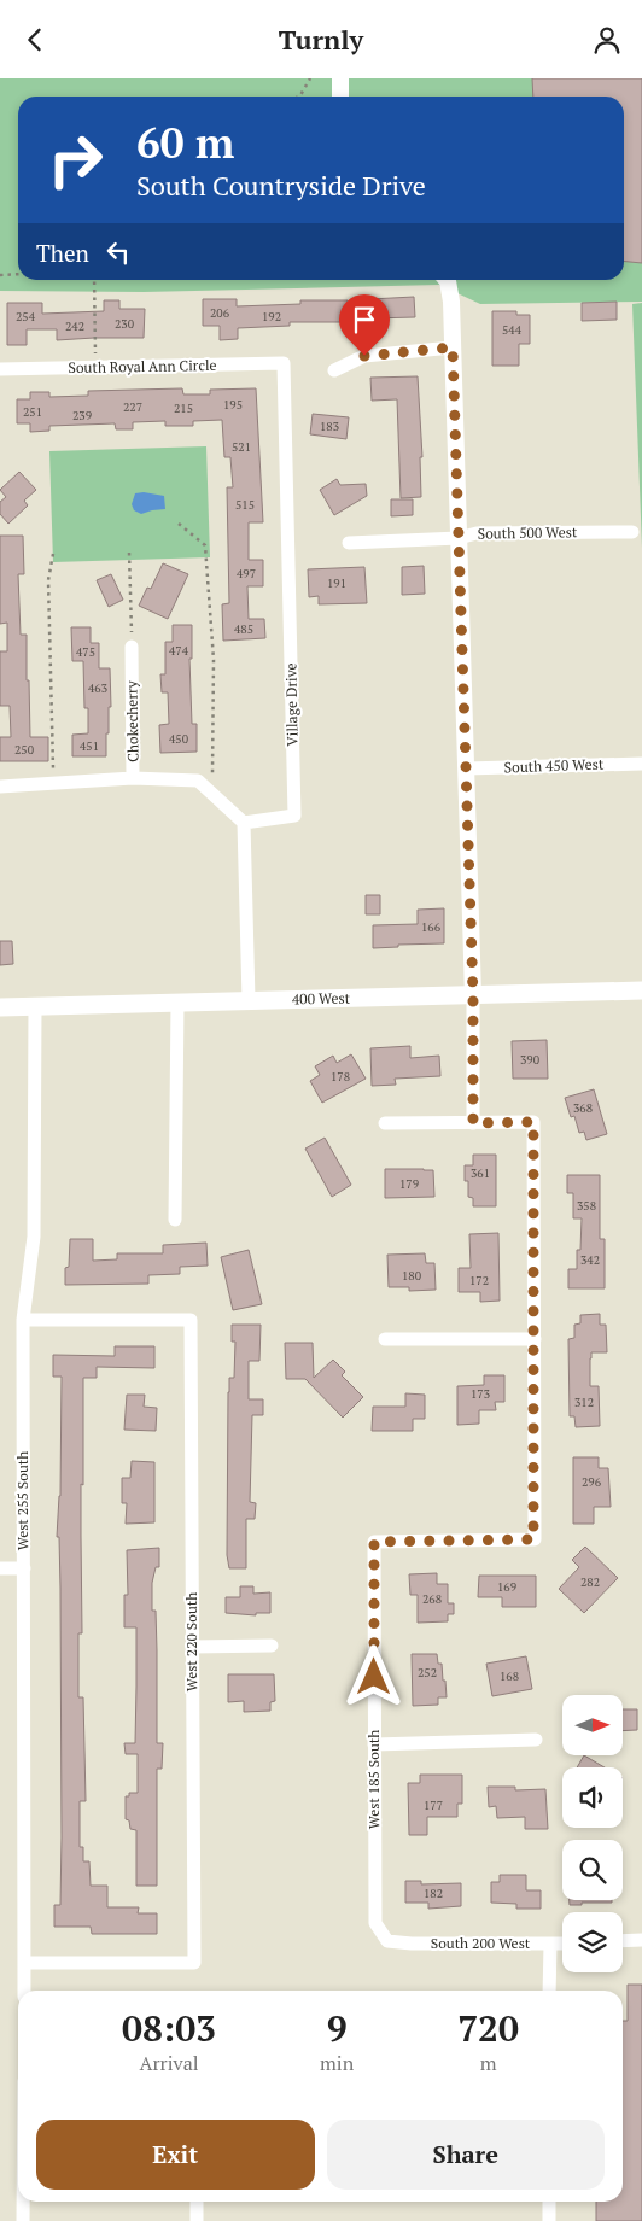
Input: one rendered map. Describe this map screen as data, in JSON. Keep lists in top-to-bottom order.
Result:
{
  "streets": {
    "main road": ["400 West"],
    "street": [
      "South Royal Ann Circle",
      "South 500 West",
      "Village Drive",
      "Chokecherry",
      "South 450 West",
      "West 255 South",
      "West 220 South",
      "West 185 South",
      "South 200 West"
    ]
  },
  "crossings": [
    ["South Royal Ann Circle", "Village Drive"],
    ["Village Drive", "Chokecherry"],
    ["400 West", "West 255 South"],
    ["West 255 South", "West 220 South"],
    ["West 185 South", "South 200 West"]
  ],
  "house_numbers": [
    "206",
    "254",
    "192",
    "230",
    "242",
    "544",
    "195",
    "227",
    "215",
    "251",
    "239",
    "183",
    "521",
    "515",
    "497",
    "191",
    "485",
    "474",
    "475",
    "463",
    "450",
    "451",
    "250",
    "166",
    "390",
    "178",
    "368",
    "361",
    "179",
    "358",
    "342",
    "180",
    "172",
    "173",
    "312",
    "296",
    "282",
    "169",
    "268",
    "252",
    "168",
    "177",
    "182"
  ],
  "north": "right",
  "page": {
    "header": "Turnly",
    "turn": ["60 m", "South Countryside Drive"],
    "then": "Then",
    "eta": [
      "08:03",
      "Arrival",
      "9",
      "min",
      "720",
      "m"
    ],
    "buttons": ["Exit", "Share"]
  }
}
